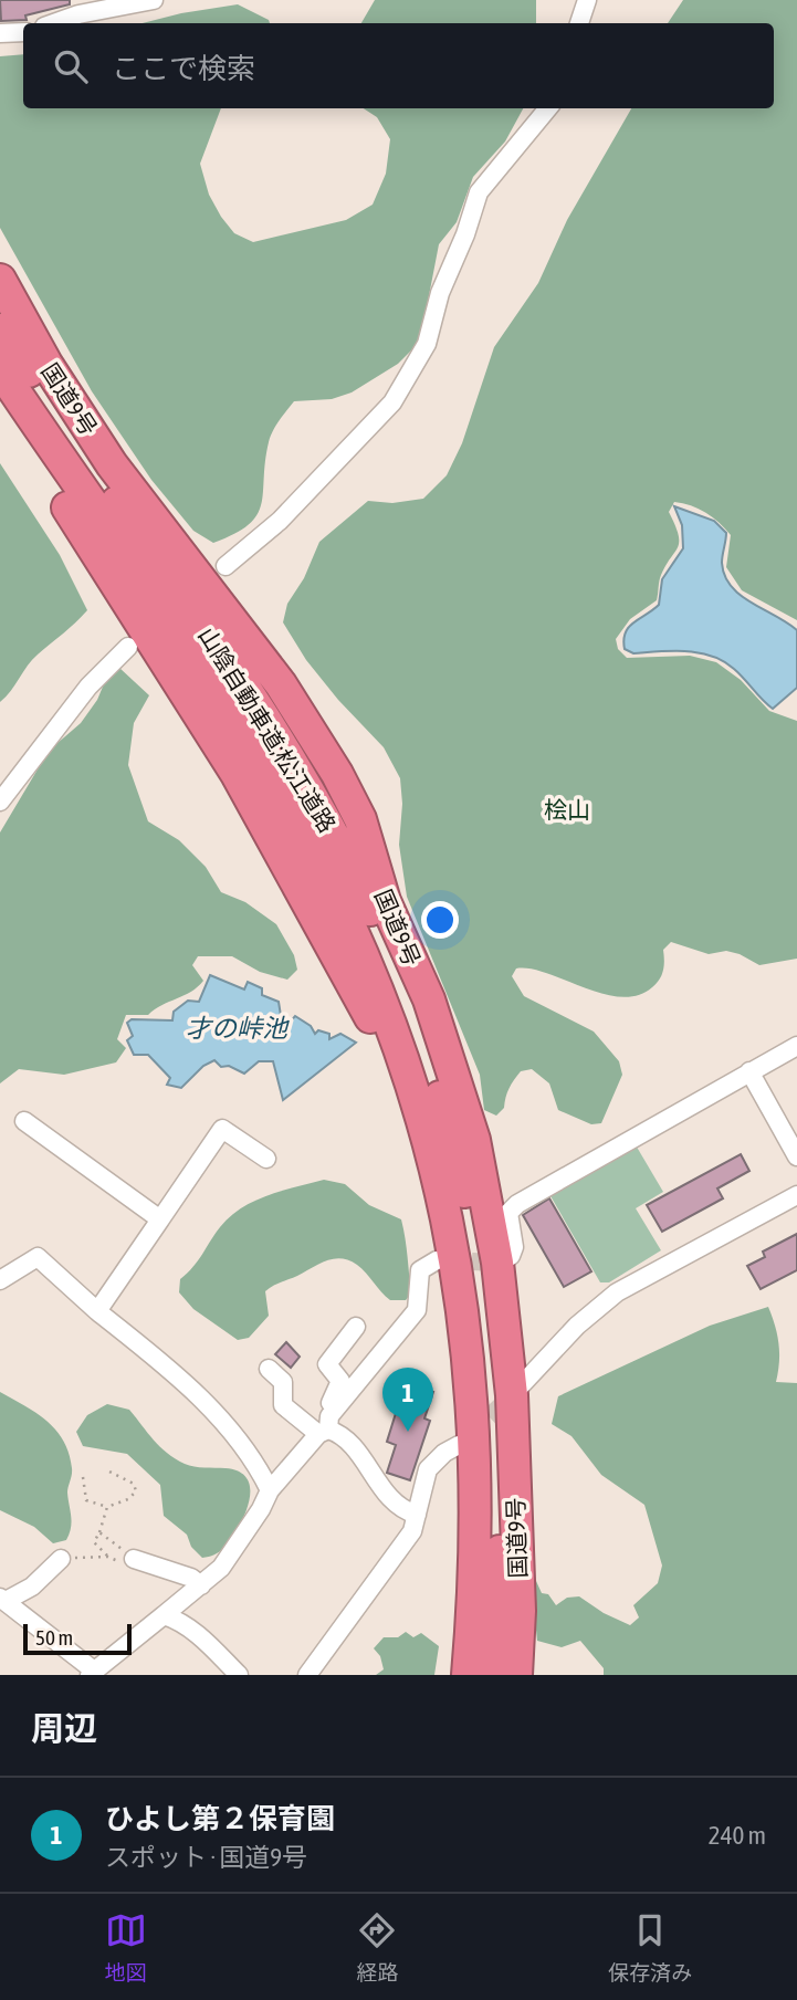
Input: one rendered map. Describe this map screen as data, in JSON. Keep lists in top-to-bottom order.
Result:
{
  "streets": {
    "highway": ["国道9号", "山陰自動車道;松江道路"]
  },
  "water": ["才の峠池"],
  "parks": ["桧山"],
  "scale_bar": "50 m",
  "page": {
    "search": "ここで検索",
    "pins": "1",
    "scale": "50 m",
    "heading": "周辺",
    "list": [
      {
        "mark": "1",
        "name": "ひよし第２保育園",
        "note": "スポット · 国道9号",
        "value": "240 m"
      }
    ],
    "nav": ["地図", "経路", "保存済み"]
  }
}
